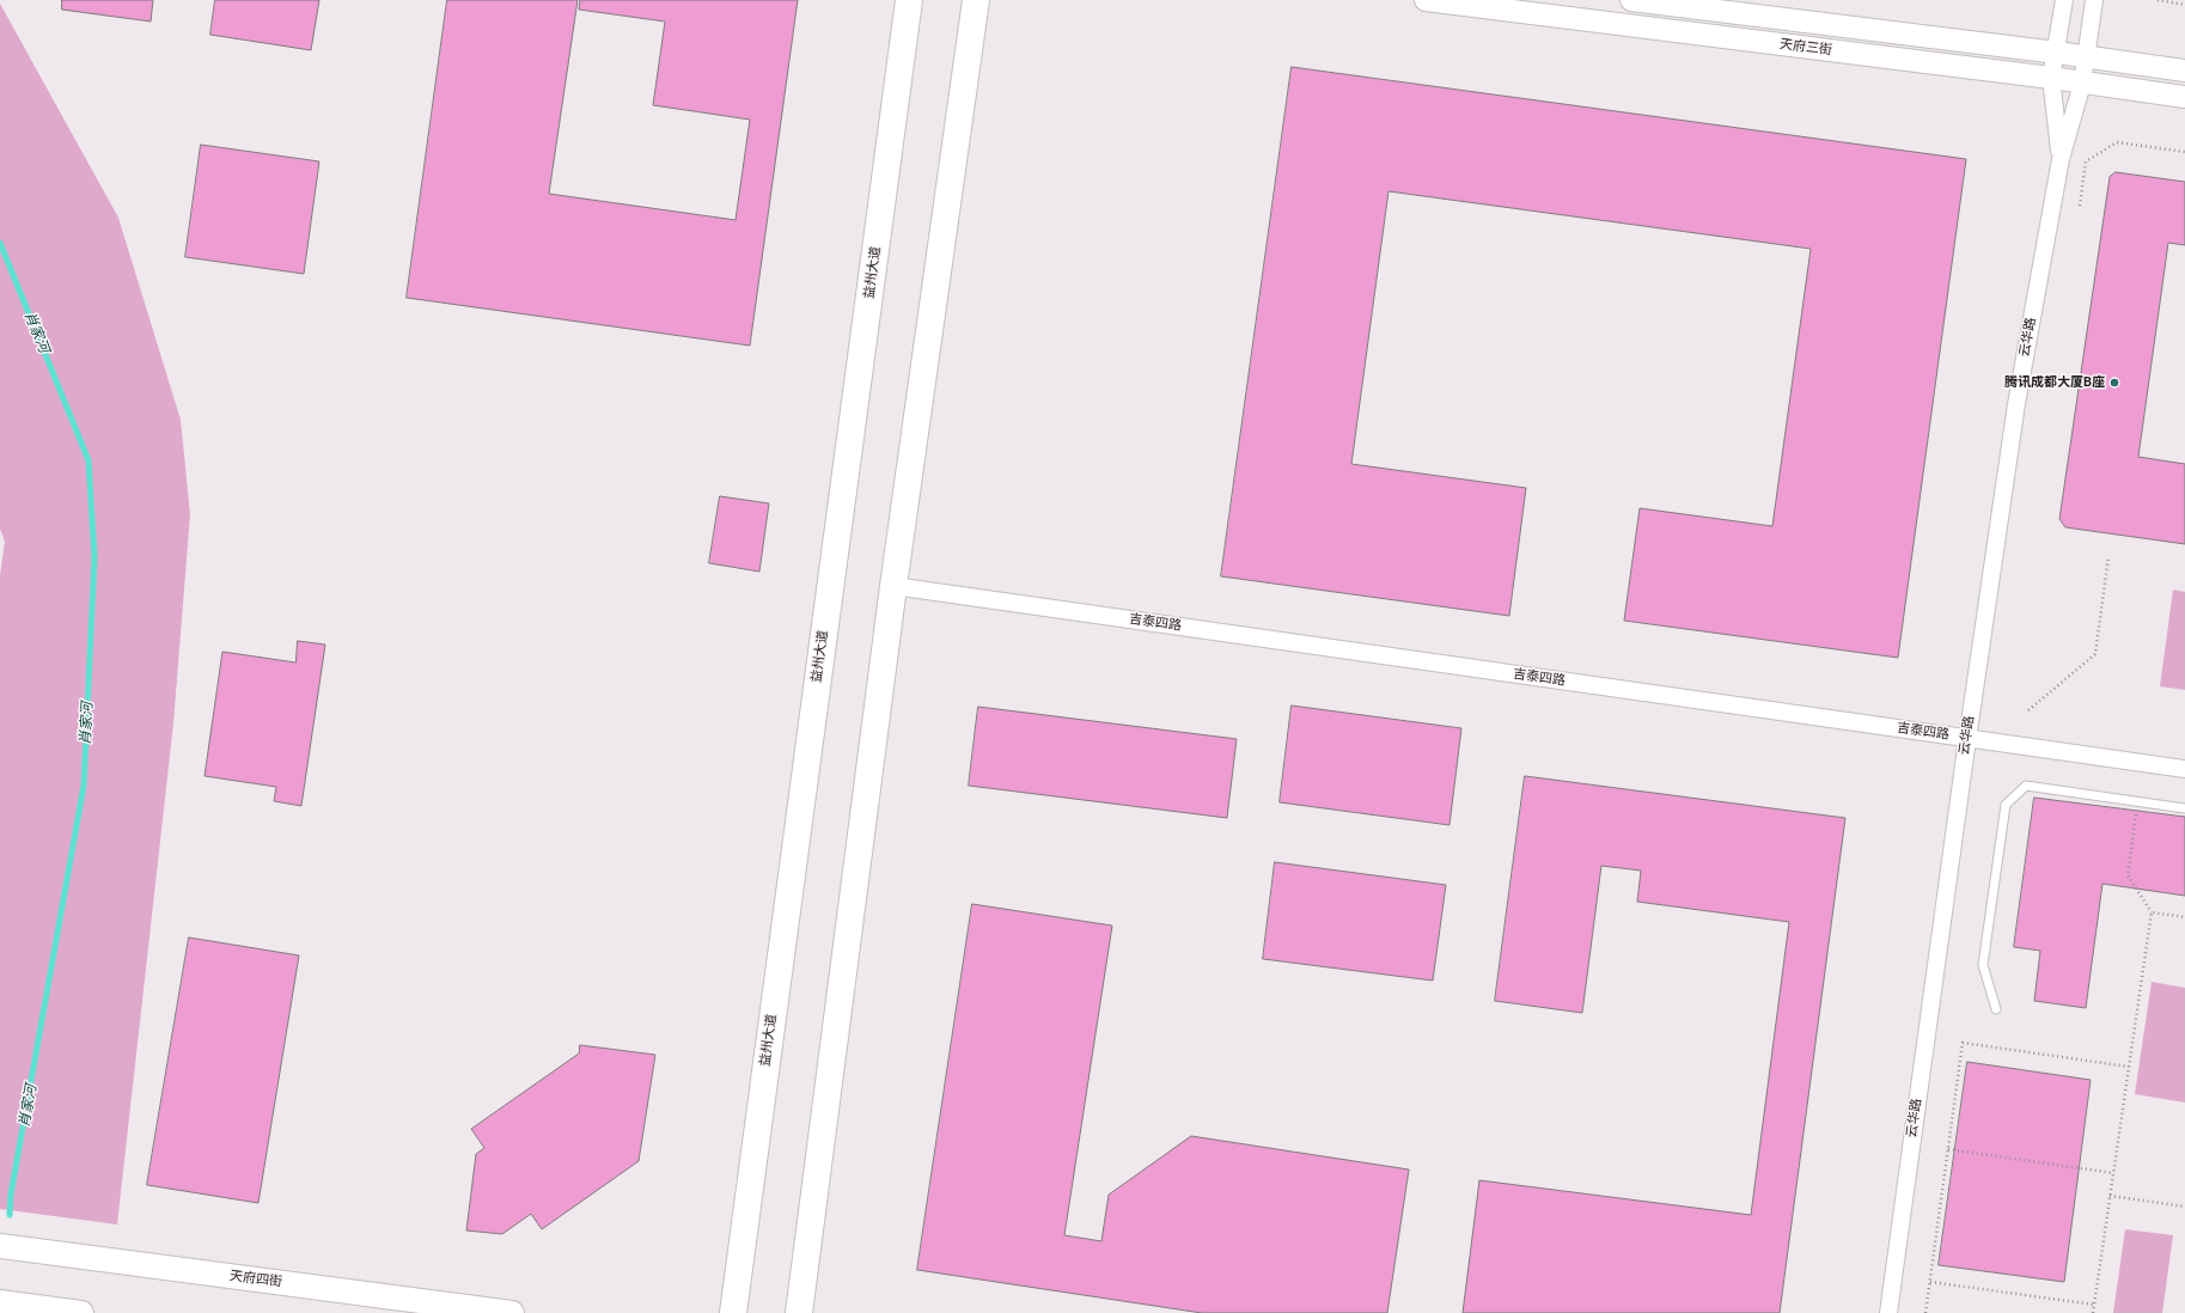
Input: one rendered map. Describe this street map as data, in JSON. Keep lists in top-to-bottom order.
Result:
{
  "streets": {
    "main road": ["益州大道", "天府四街"],
    "street": ["天府三街", "云华路", "吉泰四路"]
  },
  "crossings": [
    ["天府三街", "云华路"],
    ["云华路", "吉泰四路"]
  ],
  "water": ["肖家河"],
  "places": ["腾讯成都大厦B座"]
}
